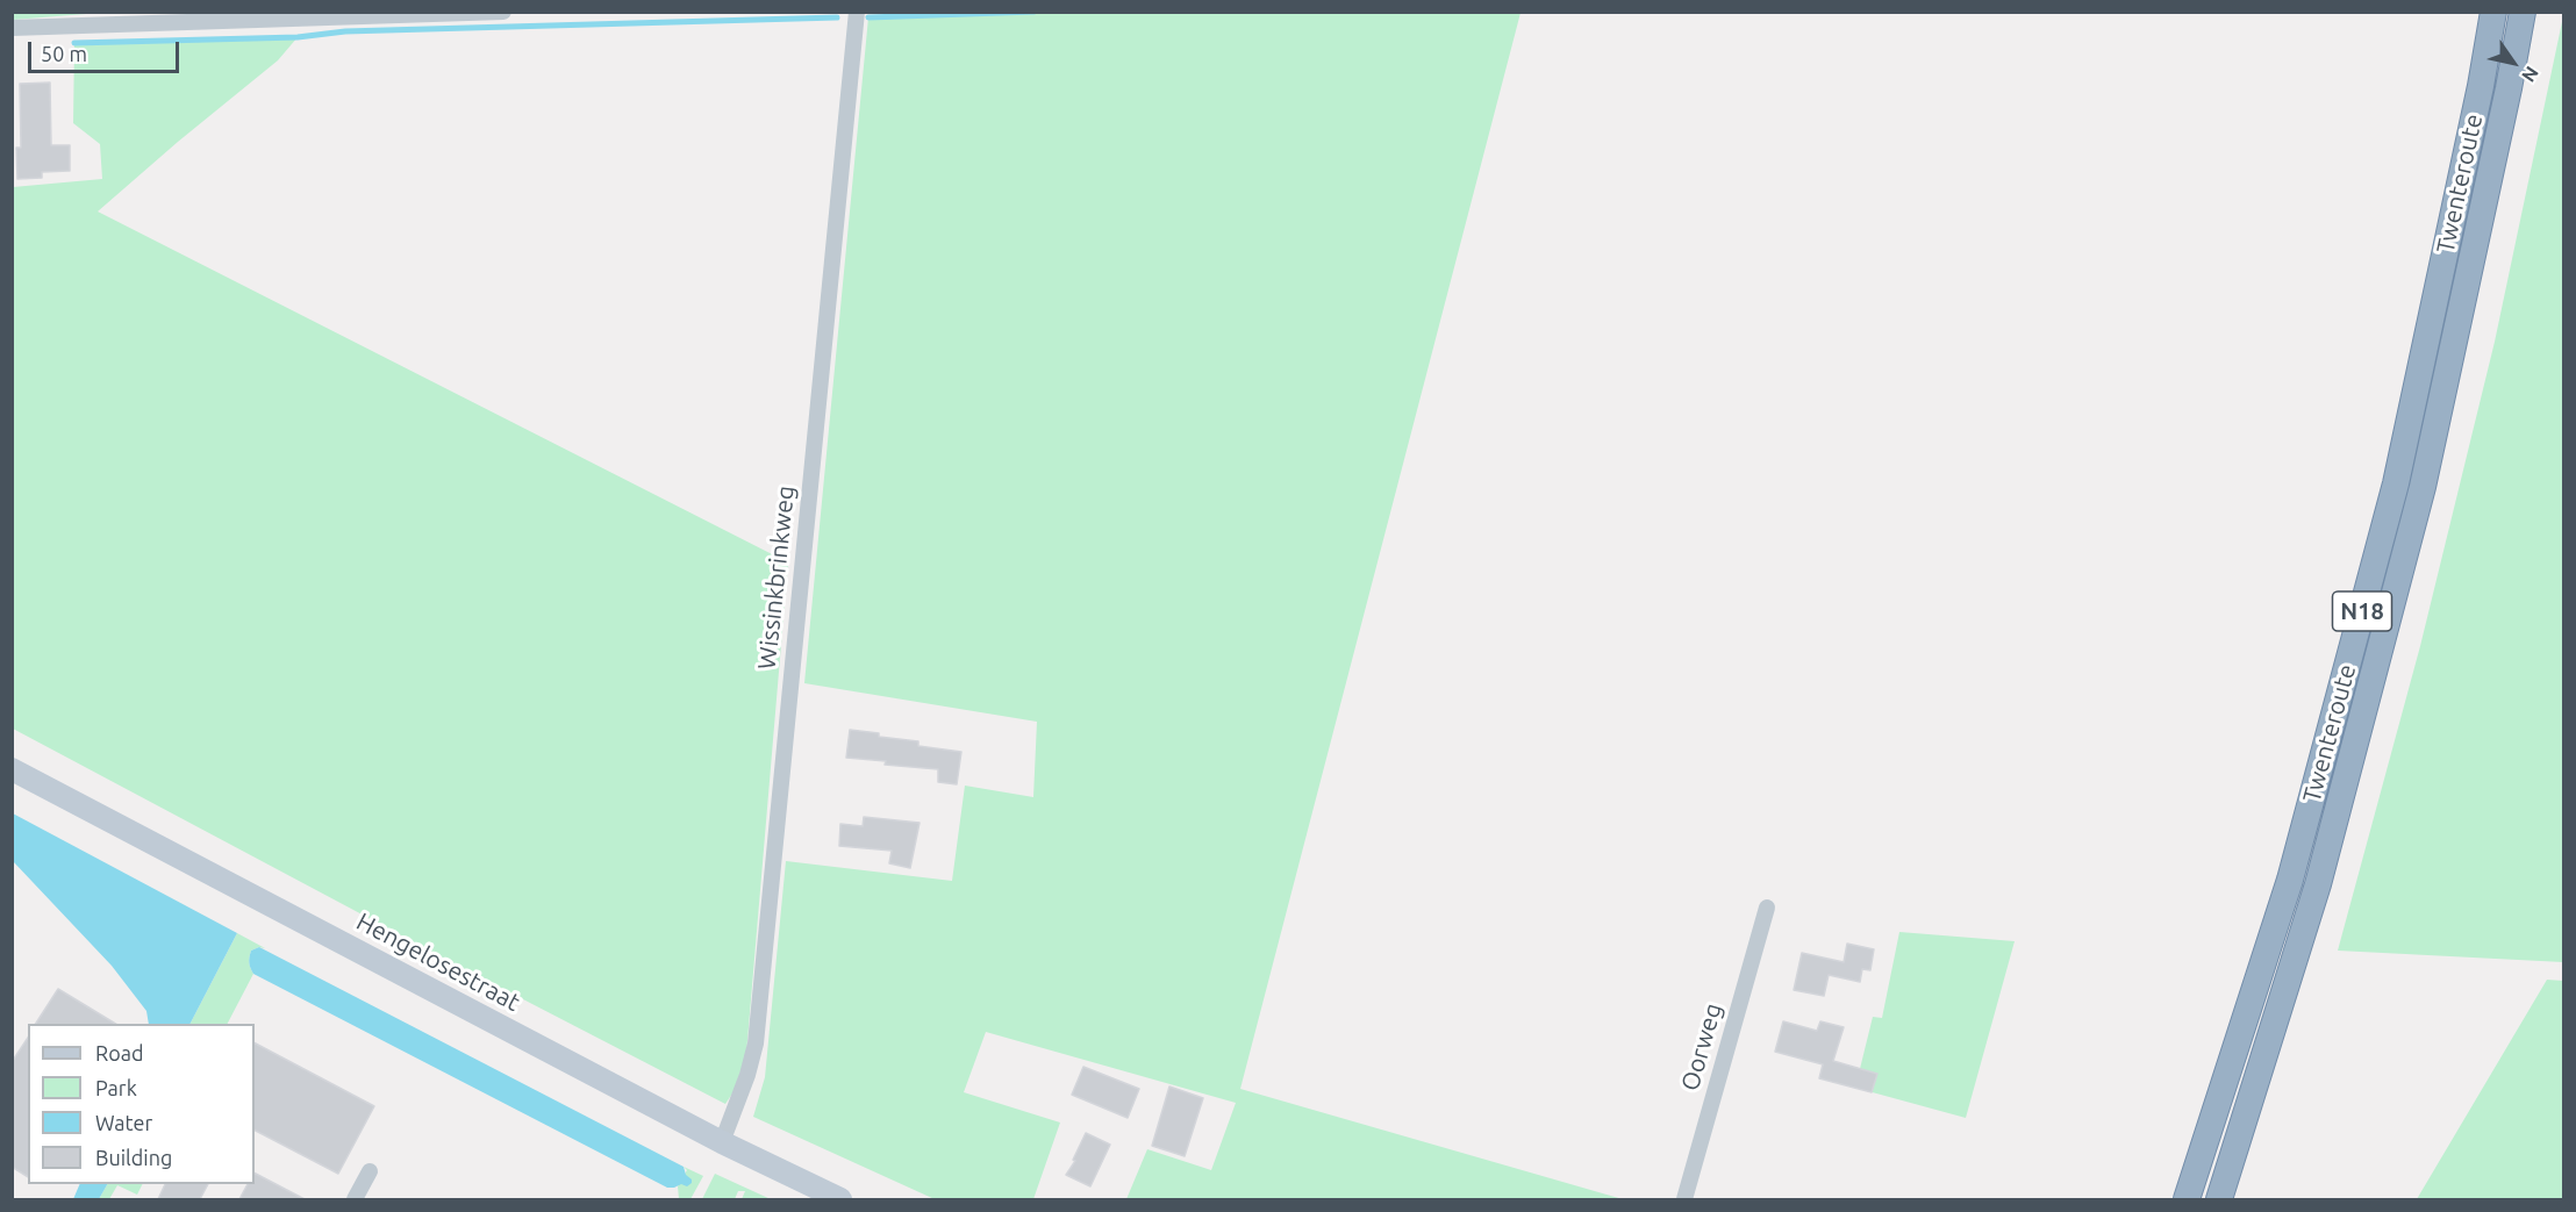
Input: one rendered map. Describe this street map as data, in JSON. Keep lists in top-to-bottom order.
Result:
{
  "streets": {
    "highway": ["Twenteroute", "N18"],
    "main road": ["Hengelosestraat"],
    "street": ["Wissinkbrinkweg", "Oorweg"]
  },
  "crossings": [
    ["Wissinkbrinkweg", "Hengelosestraat"]
  ],
  "legend": [
    "Road",
    "Park",
    "Water",
    "Building"
  ],
  "scale_bar": "50 m",
  "north": "bottom right"
}
